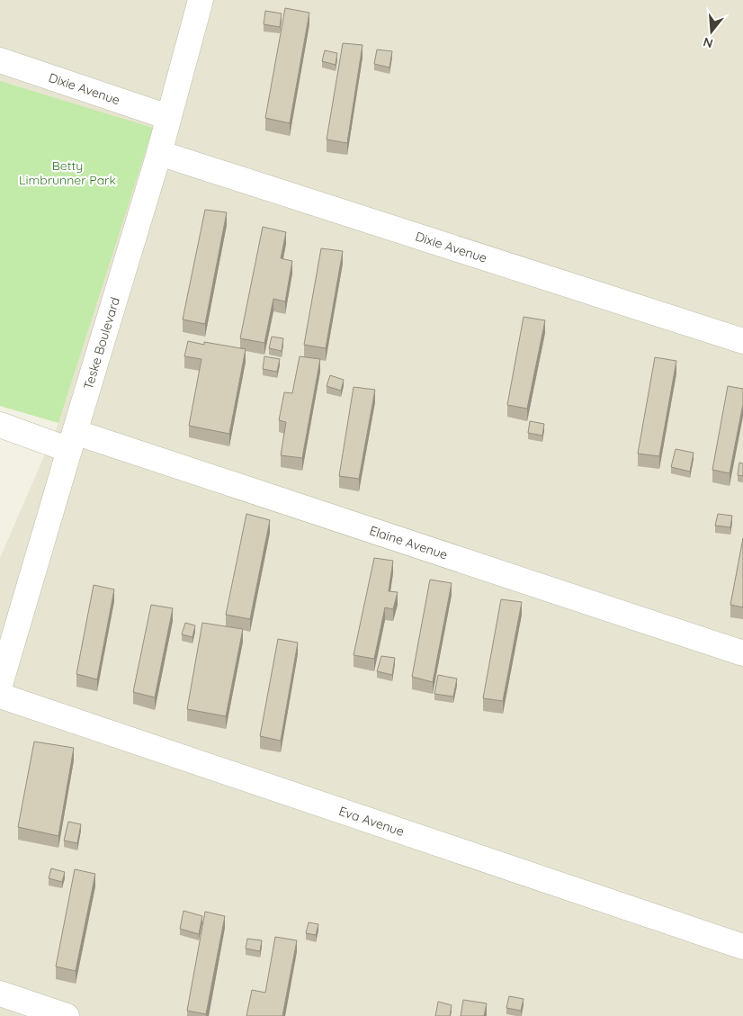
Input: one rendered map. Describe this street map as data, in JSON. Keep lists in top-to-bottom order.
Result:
{
  "streets": {
    "street": [
      "Dixie Avenue",
      "Teske Boulevard",
      "Elaine Avenue",
      "Eva Avenue"
    ]
  },
  "crossings": [
    ["Dixie Avenue", "Teske Boulevard"],
    ["Teske Boulevard", "Elaine Avenue"]
  ],
  "parks": ["Betty Limbrunner Park"],
  "north": "bottom"
}
